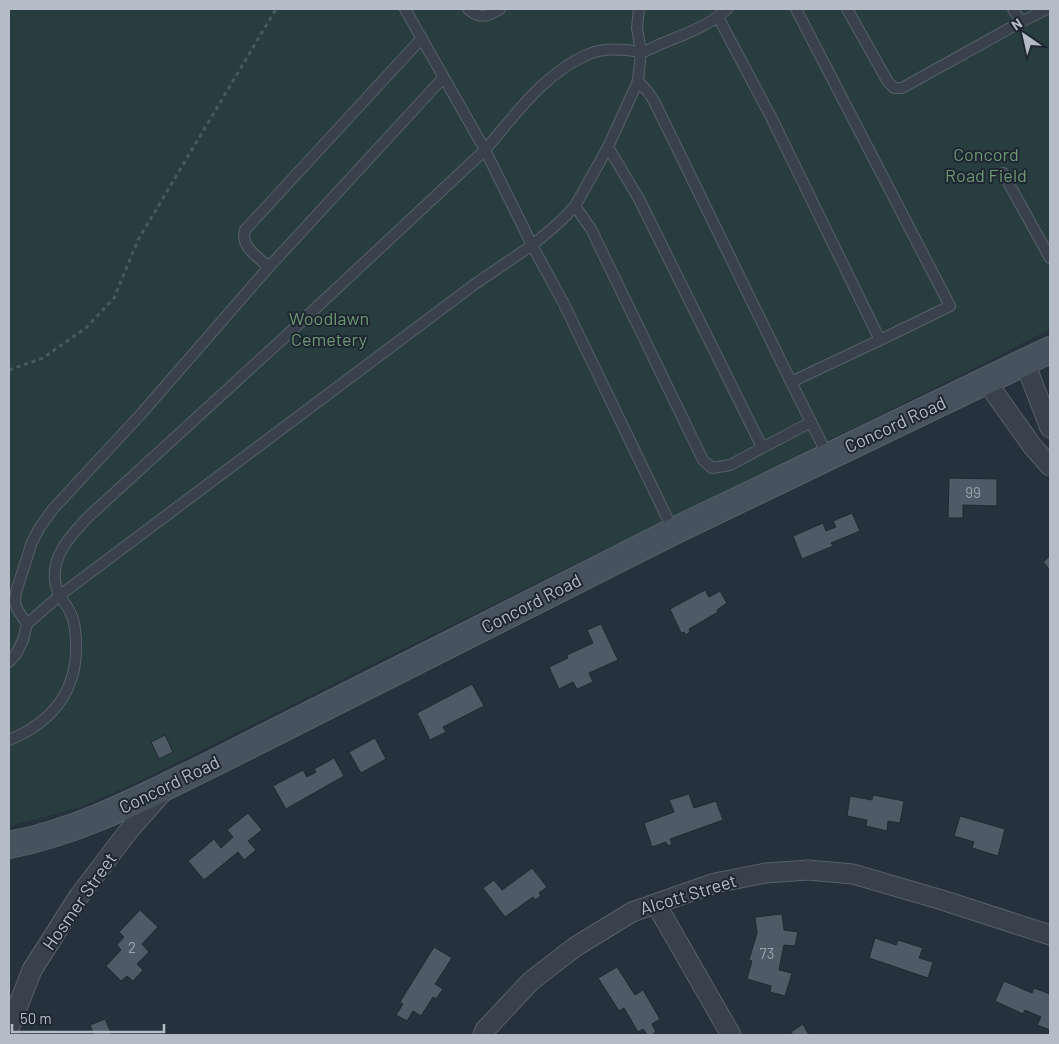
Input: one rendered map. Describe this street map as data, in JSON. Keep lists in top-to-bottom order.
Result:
{
  "streets": {
    "street": ["Concord Road", "Alcott Street", "Hosmer Street"]
  },
  "crossings": [
    ["Concord Road", "Hosmer Street"]
  ],
  "parks": ["Concord Road Field", "Woodlawn Cemetery"],
  "house_numbers": ["99", "2", "73"],
  "scale_bar": "50 m",
  "north": "top left"
}
